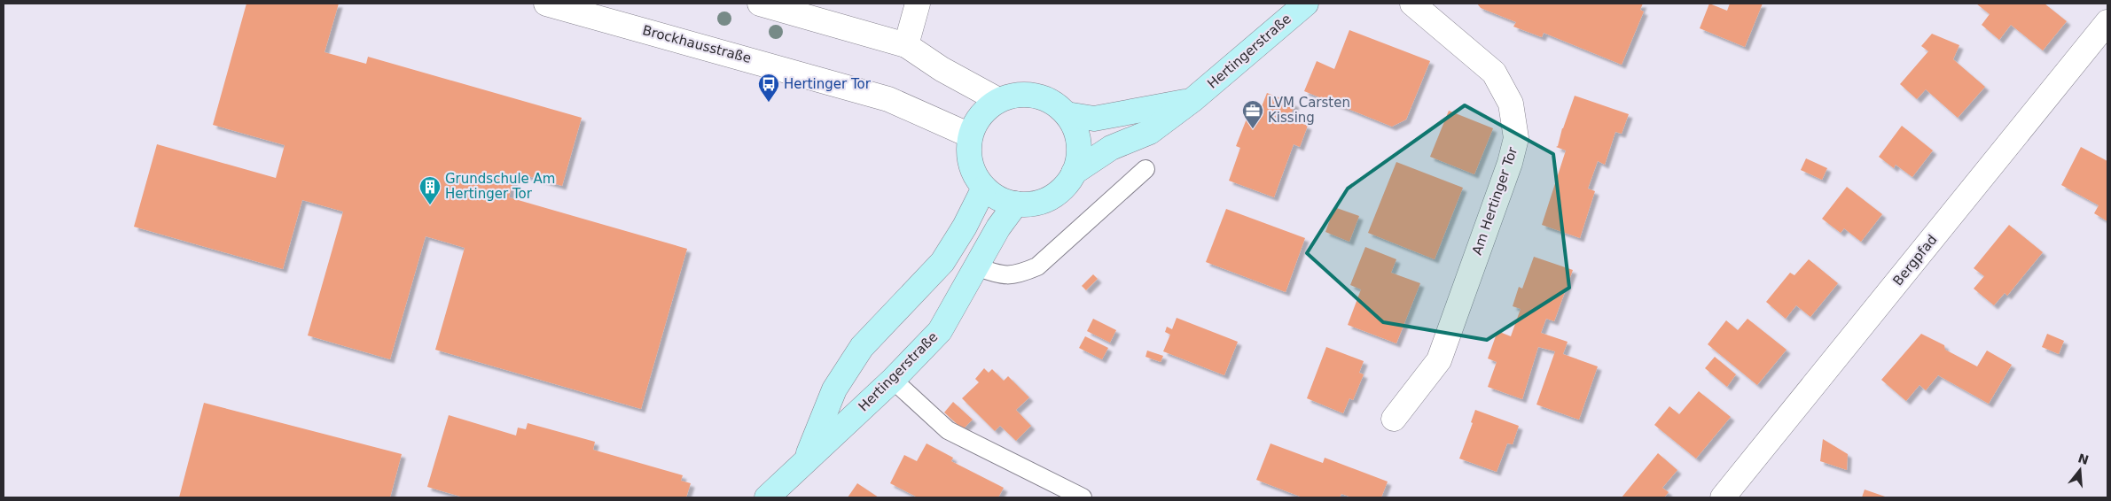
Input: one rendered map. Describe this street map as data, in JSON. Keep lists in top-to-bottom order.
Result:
{
  "streets": {
    "main road": ["Hertingerstraße"],
    "street": ["Brockhausstraße", "Am Hertinger Tor", "Bergpfad"]
  },
  "crossings": [
    ["Brockhausstraße", "Hertingerstraße"]
  ],
  "places": {
    "bus stop": ["Hertinger Tor"],
    "office": ["LVM Carsten Kissing"],
    "building": ["Grundschule Am Hertinger Tor"]
  },
  "north": "top"
}
